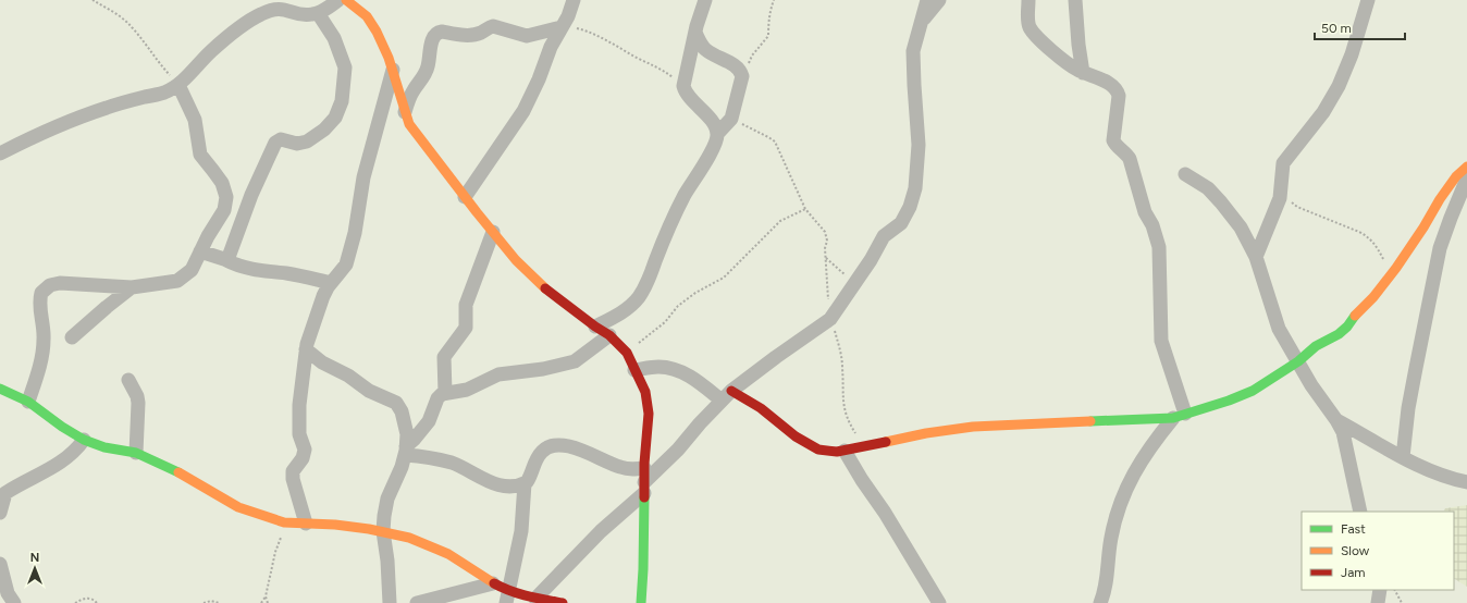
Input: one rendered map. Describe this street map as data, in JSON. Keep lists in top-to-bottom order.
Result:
{
  "legend": ["Fast", "Slow", "Jam"],
  "scale_bar": "50 m",
  "north": "top"
}
